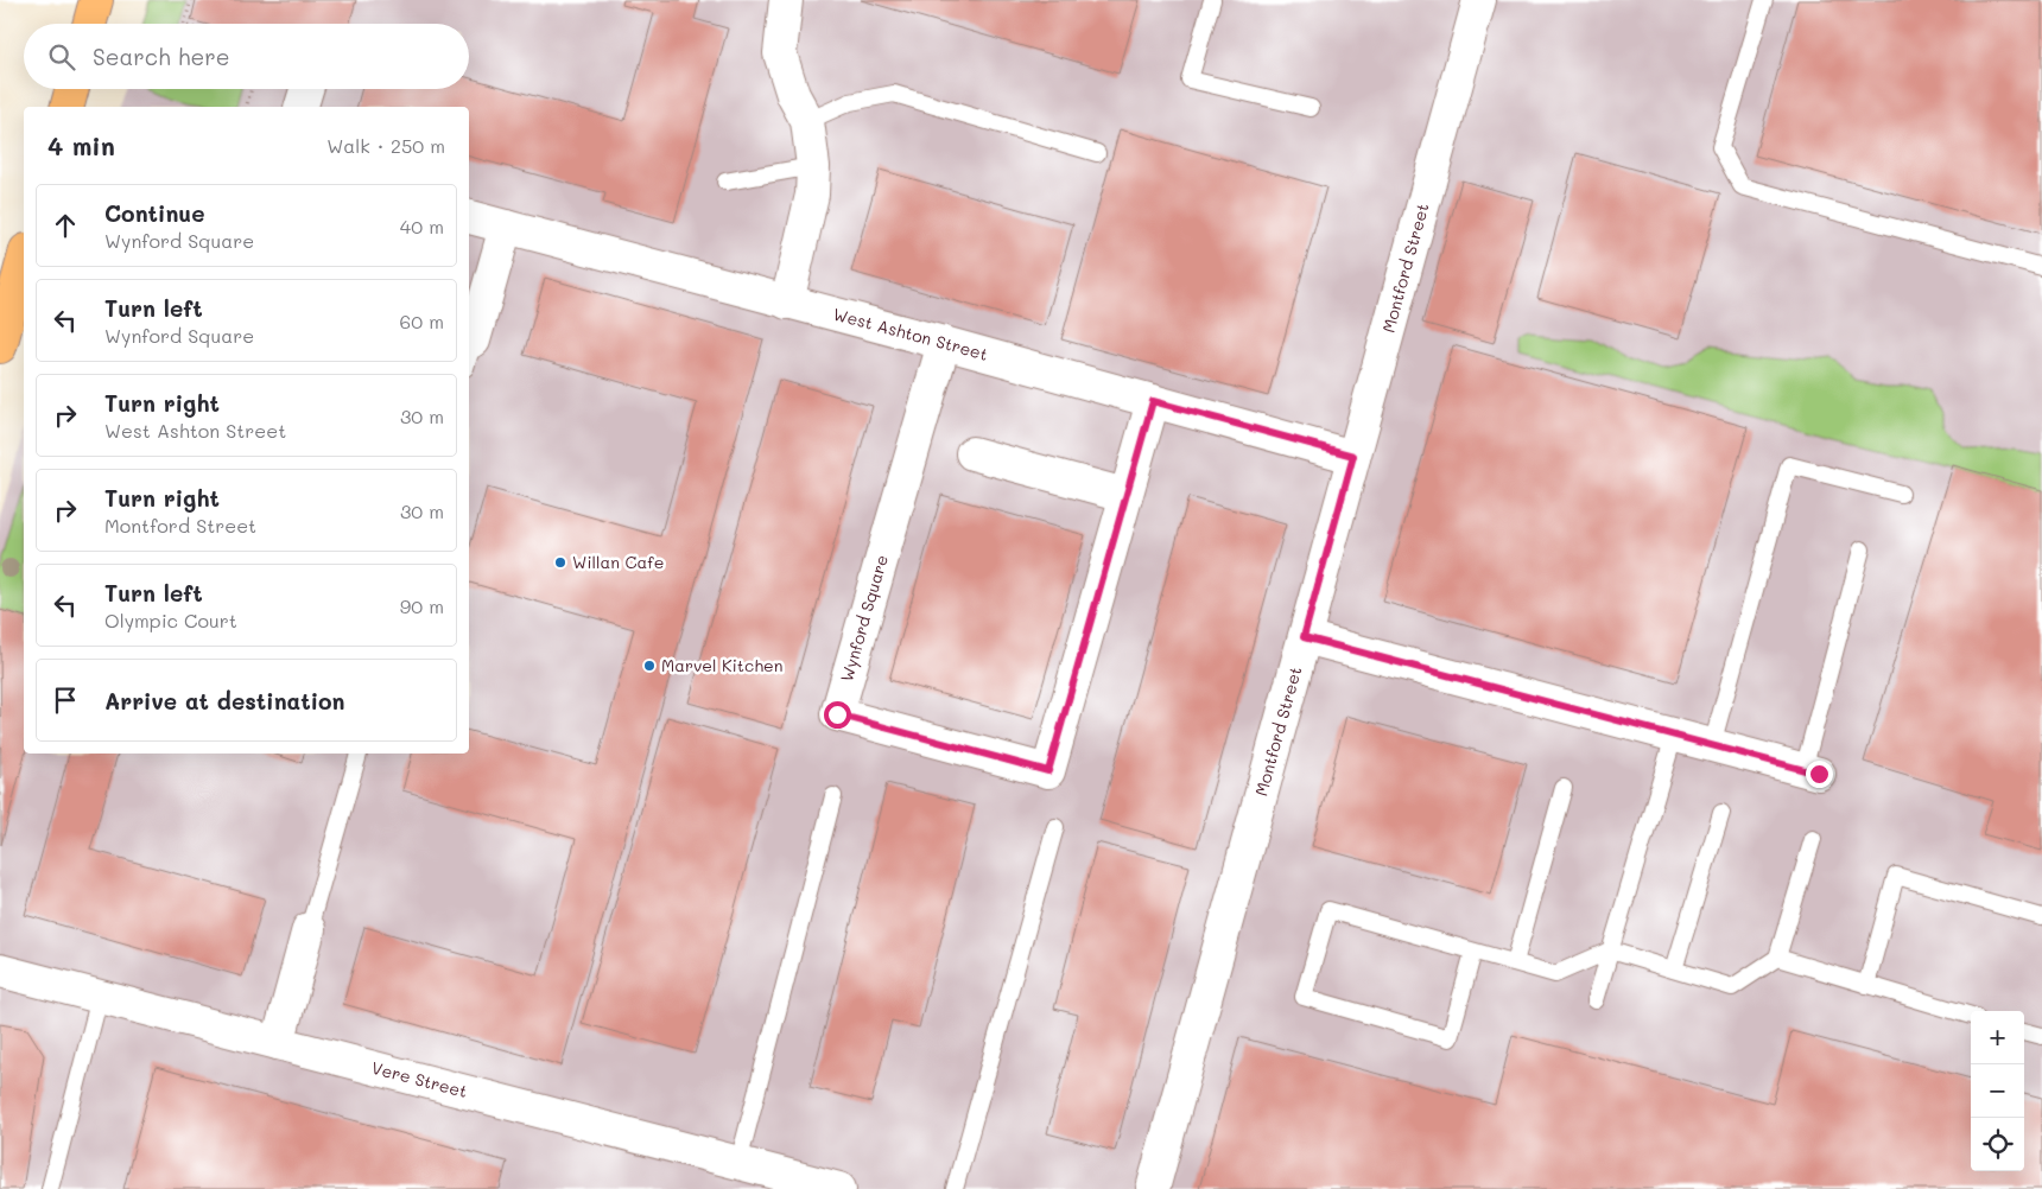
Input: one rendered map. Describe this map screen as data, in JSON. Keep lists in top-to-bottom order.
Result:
{
  "streets": {
    "street": [
      "Montford Street",
      "West Ashton Street",
      "Wynford Square",
      "Vere Street"
    ]
  },
  "crossings": [
    ["Montford Street", "West Ashton Street"],
    ["West Ashton Street", "Wynford Square"]
  ],
  "places": ["Willan Cafe", "Marvel Kitchen"],
  "page": {
    "search": "Search here",
    "heading": ["4 min", "Walk · 250 m"],
    "list": [
      ["Continue", "Wynford Square", "40 m"],
      ["Turn left", "Wynford Square", "60 m"],
      ["Turn right", "West Ashton Street", "30 m"],
      ["Turn right", "Montford Street", "30 m"],
      ["Turn left", "Olympic Court", "90 m"],
      "Arrive at destination"
    ],
    "map_buttons": ["+", "−"]
  }
}
